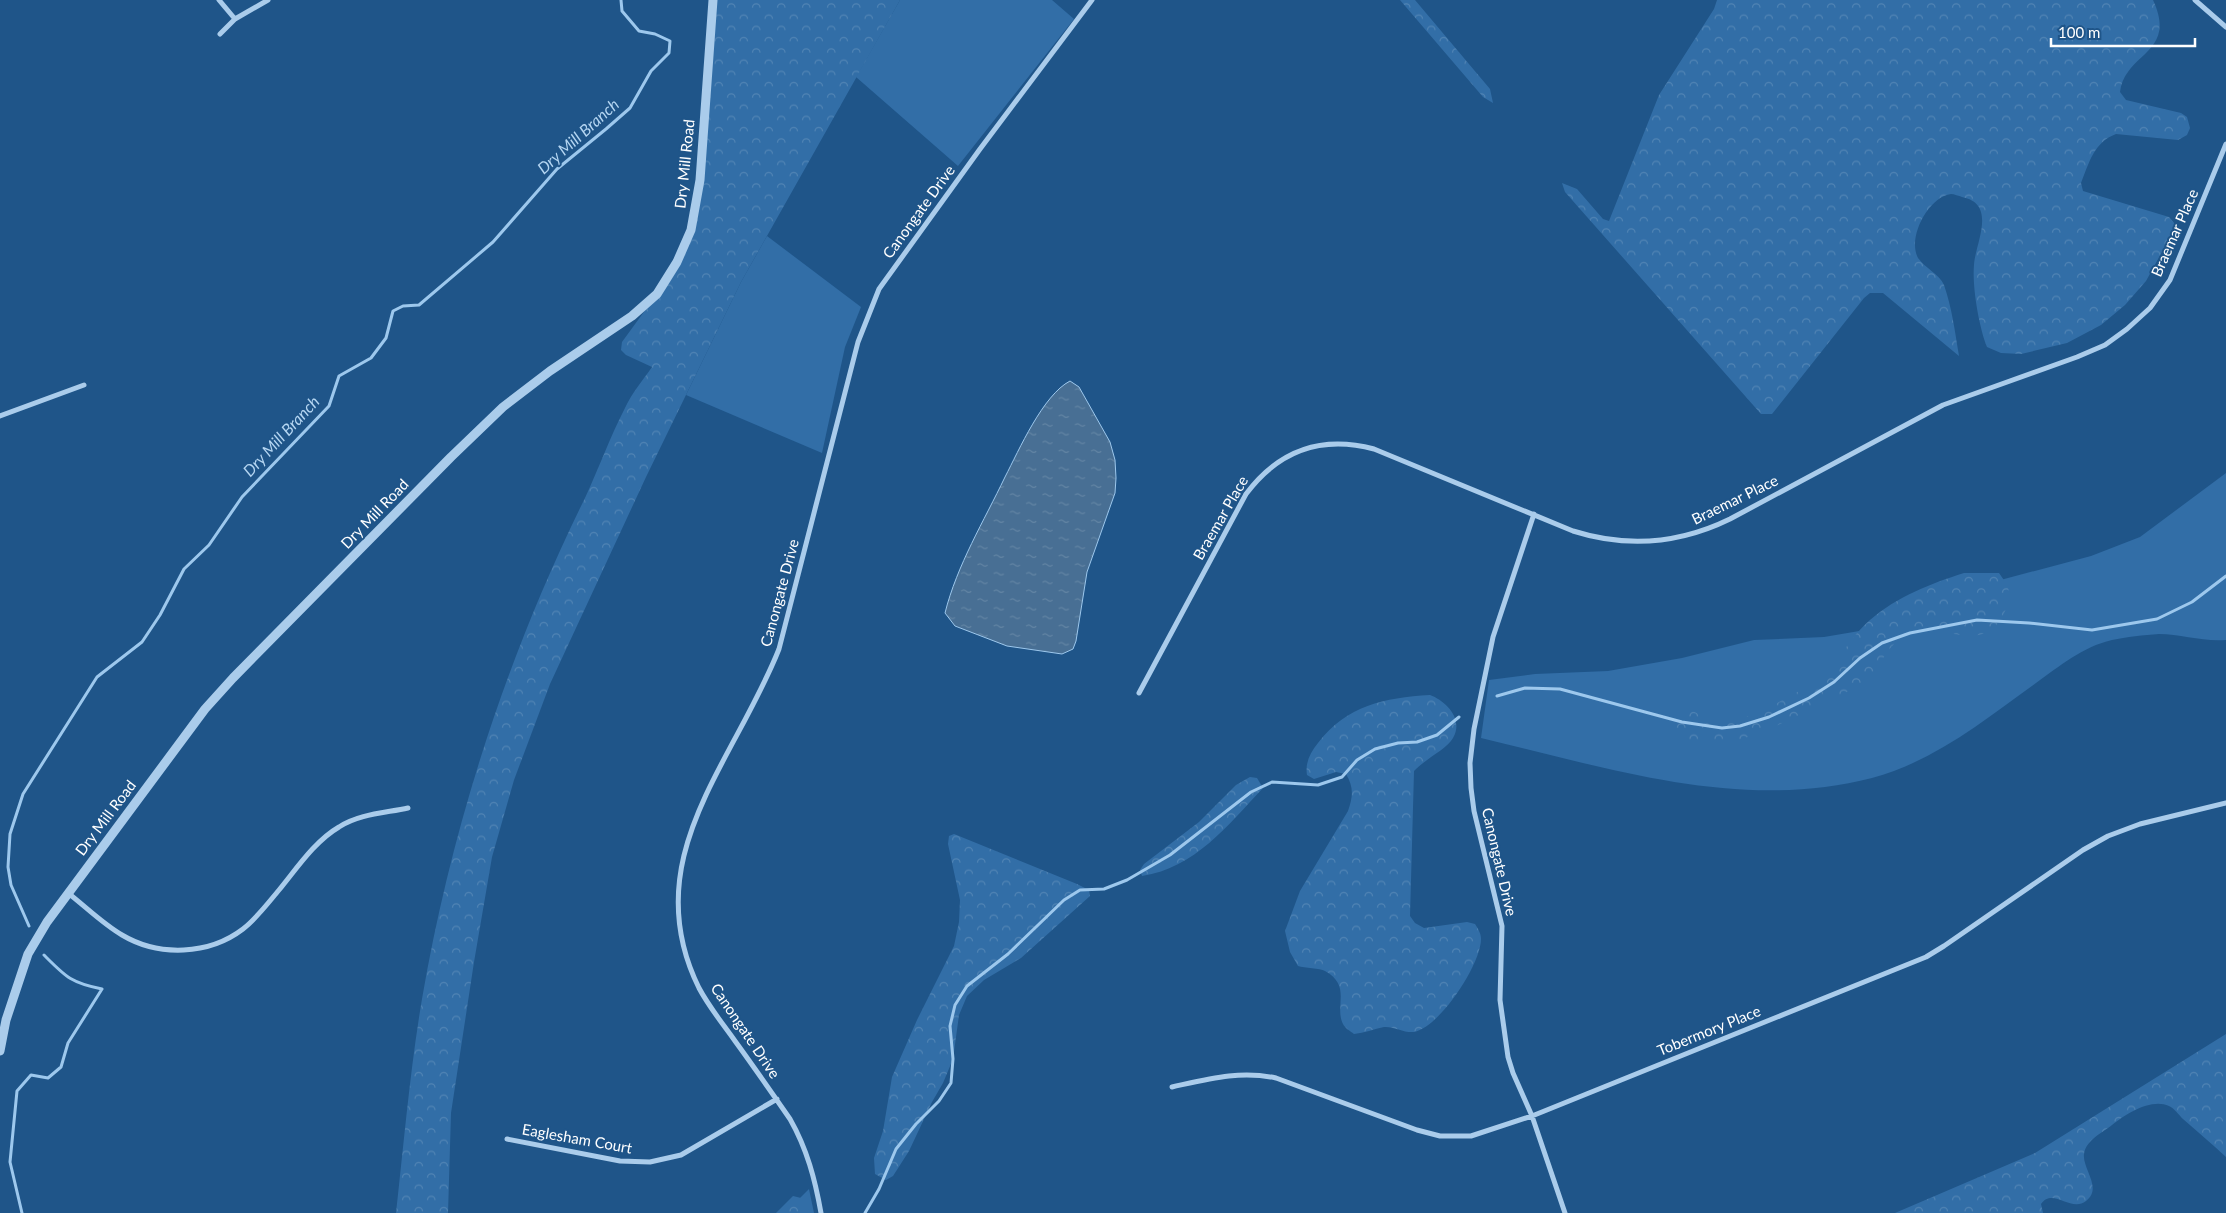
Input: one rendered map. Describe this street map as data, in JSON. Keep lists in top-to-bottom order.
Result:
{
  "streets": {
    "street": [
      "Dry Mill Road",
      "Canongate Drive",
      "Braemar Place",
      "Tobermory Place",
      "Eaglesham Court"
    ]
  },
  "crossings": [
    ["Canongate Drive", "Braemar Place"],
    ["Canongate Drive", "Tobermory Place"],
    ["Canongate Drive", "Eaglesham Court"]
  ],
  "water": ["Dry Mill Branch"],
  "scale_bar": "100 m"
}
